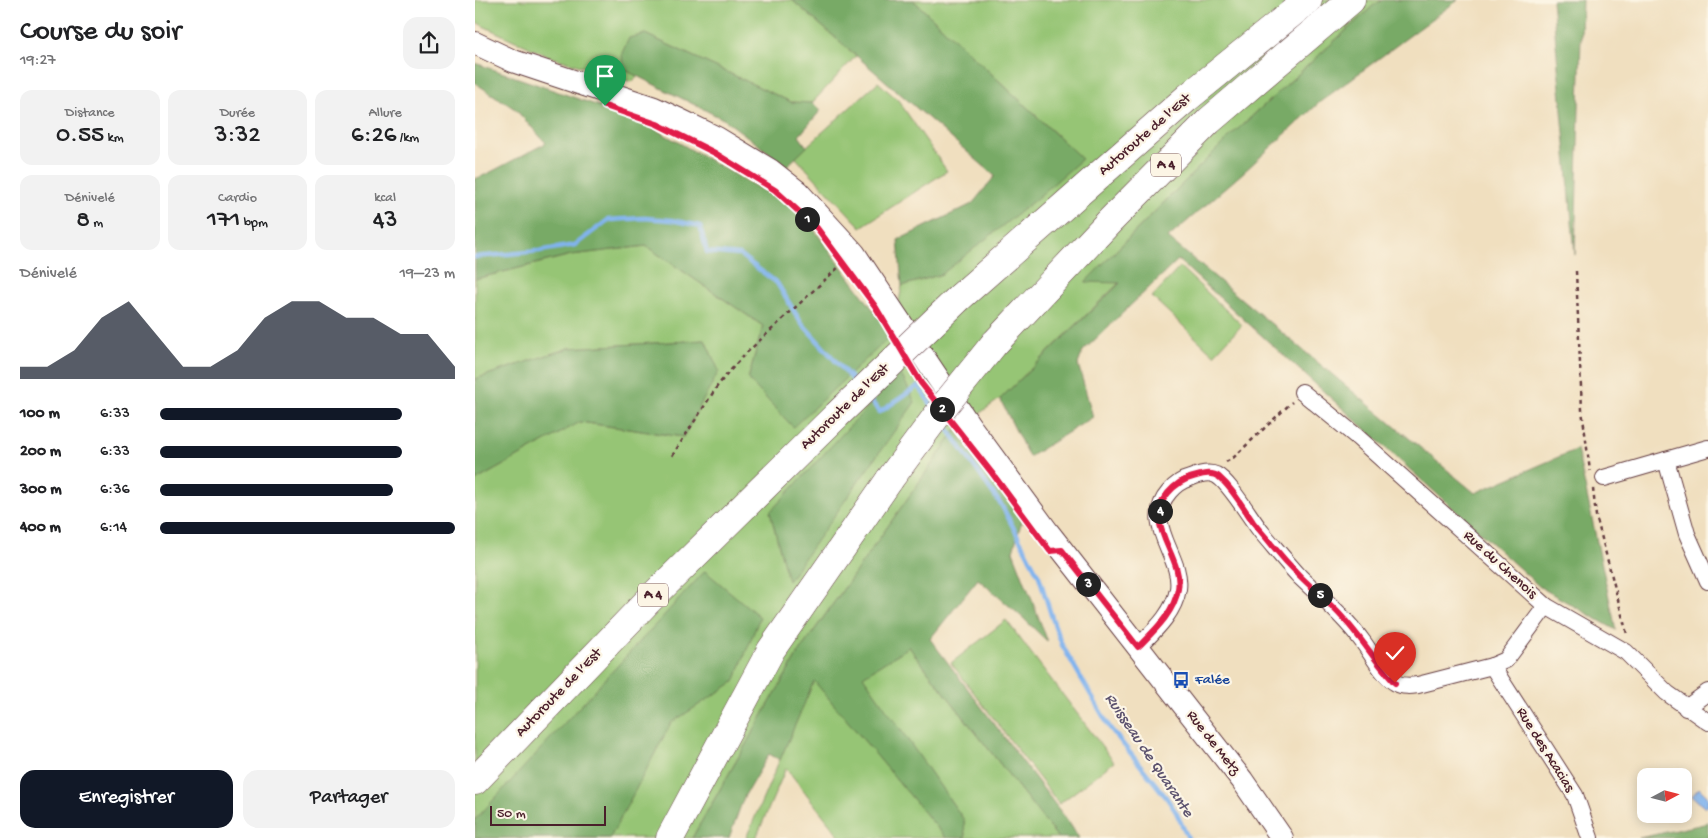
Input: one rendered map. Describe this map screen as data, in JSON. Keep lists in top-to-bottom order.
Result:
{
  "streets": {
    "highway": ["Autoroute de l’Est", "A 4"],
    "main road": ["Rue de Metz"],
    "street": ["Rue du Chenois", "Rue des Acacias"]
  },
  "water": ["Ruisseau de Quarante"],
  "places": {
    "bus stop": ["Falée"]
  },
  "scale_bar": "50 m",
  "north": "right",
  "page": {
    "heading": ["Course du soir", "19:27"],
    "stats": [
      ["Distance", "0.55 km"],
      ["Durée", "3:32"],
      ["Allure", "6:26 /km"],
      ["Dénivelé", "8 m"],
      ["Cardio", "171 bpm"],
      ["kcal", "43"]
    ],
    "pins": [
      "1",
      "2",
      "4",
      "3",
      "5"
    ],
    "chart": ["Dénivelé", "19–23 m"],
    "list": [
      {
        "name": "100 m",
        "note": "6:33"
      },
      {
        "name": "200 m",
        "note": "6:33"
      },
      {
        "name": "300 m",
        "note": "6:36"
      },
      {
        "name": "400 m",
        "note": "6:14"
      }
    ],
    "buttons": ["Enregistrer", "Partager"],
    "scale": "50 m"
  }
}
